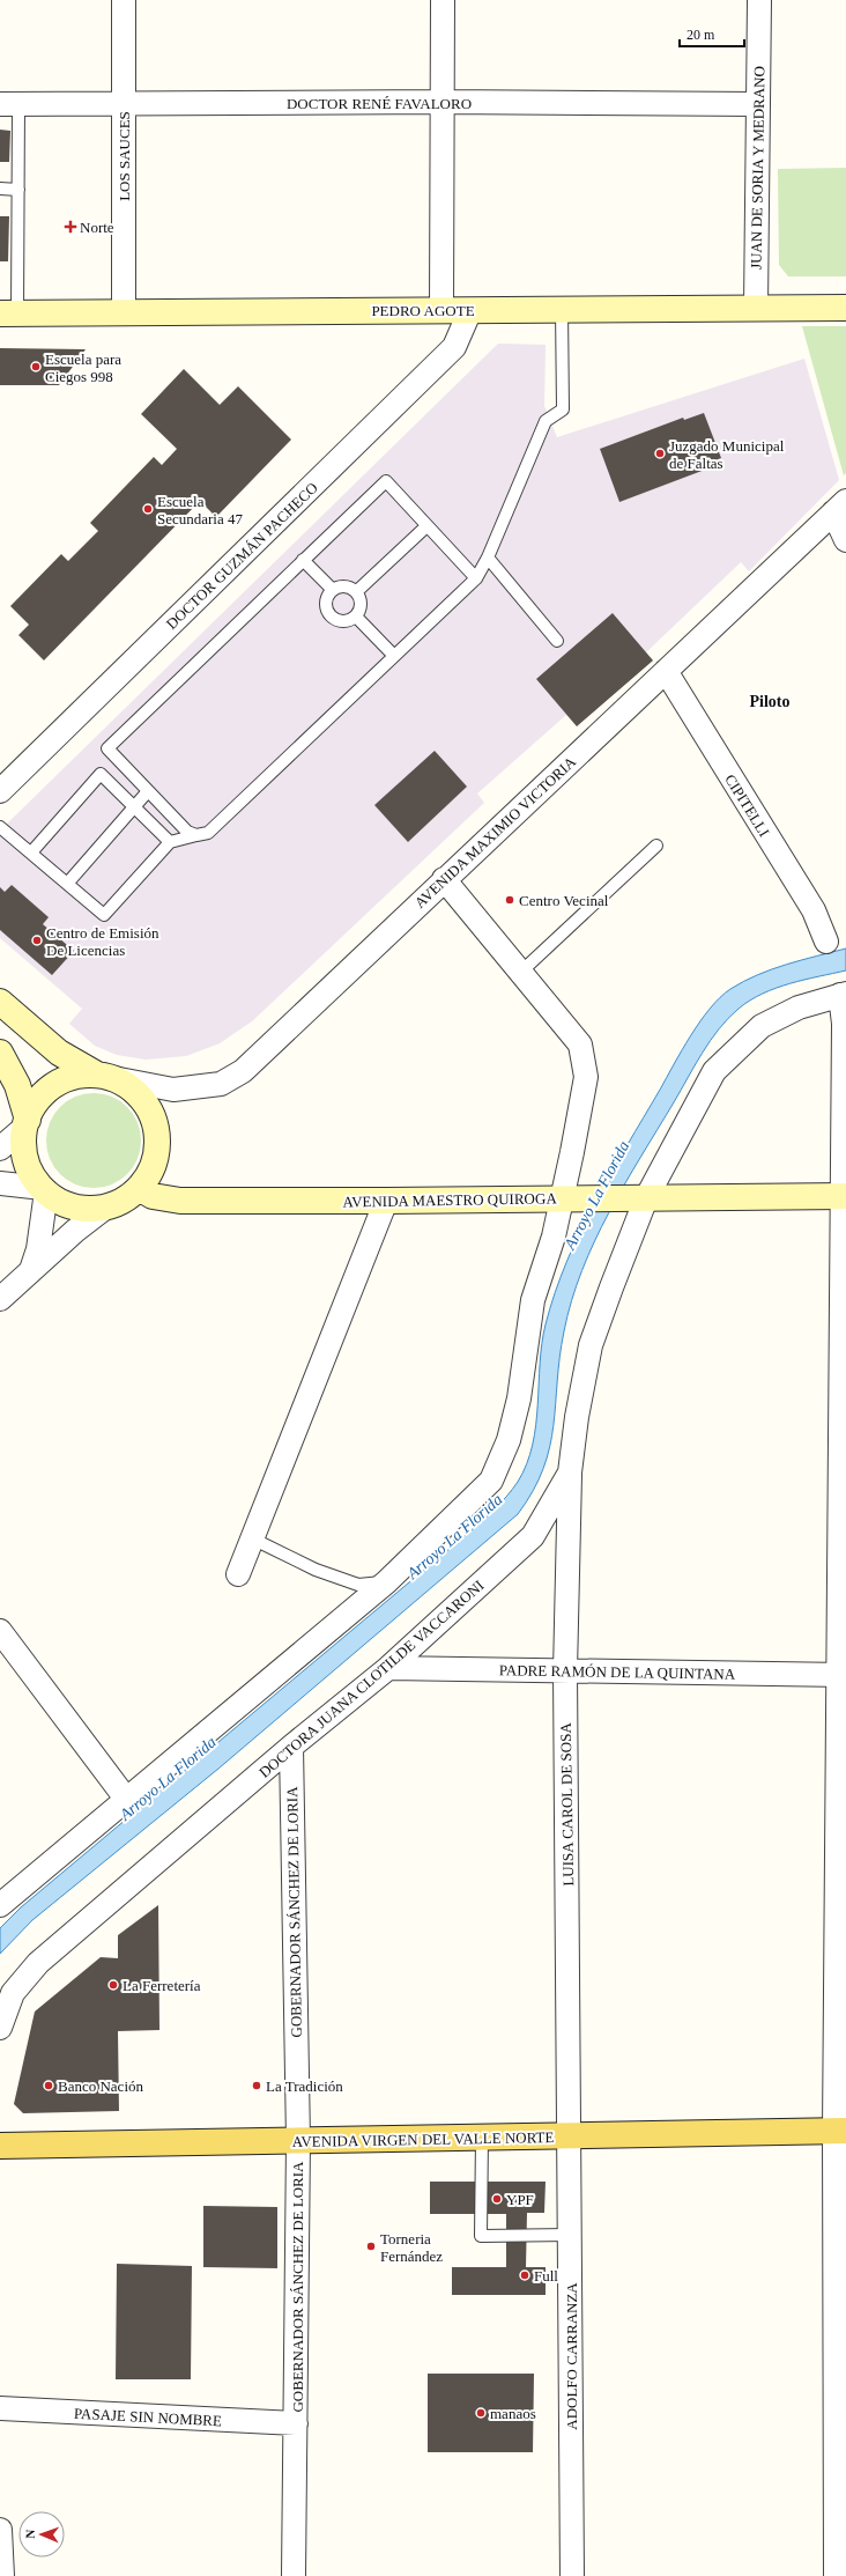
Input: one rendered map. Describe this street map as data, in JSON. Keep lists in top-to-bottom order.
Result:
{
  "streets": {
    "main road": ["PEDRO AGOTE", "AVENIDA MAESTRO QUIROGA", "AVENIDA VIRGEN DEL VALLE NORTE"],
    "street": [
      "DOCTOR RENÉ FAVALORO",
      "LOS SAUCES",
      "JUAN DE SORIA Y MEDRANO",
      "DOCTOR GUZMÁN PACHECO",
      "CIPITELLI",
      "AVENIDA MAXIMIO VICTORIA",
      "PADRE RAMÓN DE LA QUINTANA",
      "DOCTORA JUANA CLOTILDE VACCARONI",
      "LUISA CAROL DE SOSA",
      "GOBERNADOR SÁNCHEZ DE LORIA",
      "ADOLFO CARRANZA",
      "PASAJE SIN NOMBRE"
    ]
  },
  "crossings": [
    ["DOCTOR RENÉ FAVALORO", "LOS SAUCES"],
    ["DOCTOR RENÉ FAVALORO", "JUAN DE SORIA Y MEDRANO"],
    ["LOS SAUCES", "PEDRO AGOTE"],
    ["JUAN DE SORIA Y MEDRANO", "PEDRO AGOTE"],
    ["PEDRO AGOTE", "DOCTOR GUZMÁN PACHECO"],
    ["CIPITELLI", "AVENIDA MAXIMIO VICTORIA"],
    ["AVENIDA MAXIMIO VICTORIA", "AVENIDA MAESTRO QUIROGA"],
    ["AVENIDA MAESTRO QUIROGA", "DOCTORA JUANA CLOTILDE VACCARONI"],
    ["PADRE RAMÓN DE LA QUINTANA", "DOCTORA JUANA CLOTILDE VACCARONI"],
    ["PADRE RAMÓN DE LA QUINTANA", "LUISA CAROL DE SOSA"],
    ["DOCTORA JUANA CLOTILDE VACCARONI", "LUISA CAROL DE SOSA"],
    ["DOCTORA JUANA CLOTILDE VACCARONI", "GOBERNADOR SÁNCHEZ DE LORIA"],
    ["LUISA CAROL DE SOSA", "AVENIDA VIRGEN DEL VALLE NORTE"],
    ["LUISA CAROL DE SOSA", "ADOLFO CARRANZA"],
    ["GOBERNADOR SÁNCHEZ DE LORIA", "AVENIDA VIRGEN DEL VALLE NORTE"],
    ["GOBERNADOR SÁNCHEZ DE LORIA", "PASAJE SIN NOMBRE"],
    ["AVENIDA VIRGEN DEL VALLE NORTE", "ADOLFO CARRANZA"]
  ],
  "districts": ["Piloto"],
  "water": ["Arroyo La Florida"],
  "places": {
    "health": ["Norte"],
    "other": [
      "Escuela para Ciegos 998",
      "Juzgado Municipal de Faltas",
      "Escuela Secundaria 47",
      "Centro Vecinal",
      "Centro de Emisión De Licencias",
      "La Ferretería",
      "Banco Nación",
      "La Tradición",
      "YPF",
      "Torneria Fernández",
      "Full",
      "manaos"
    ]
  },
  "scale_bar": "20 m",
  "north": "left"
}
